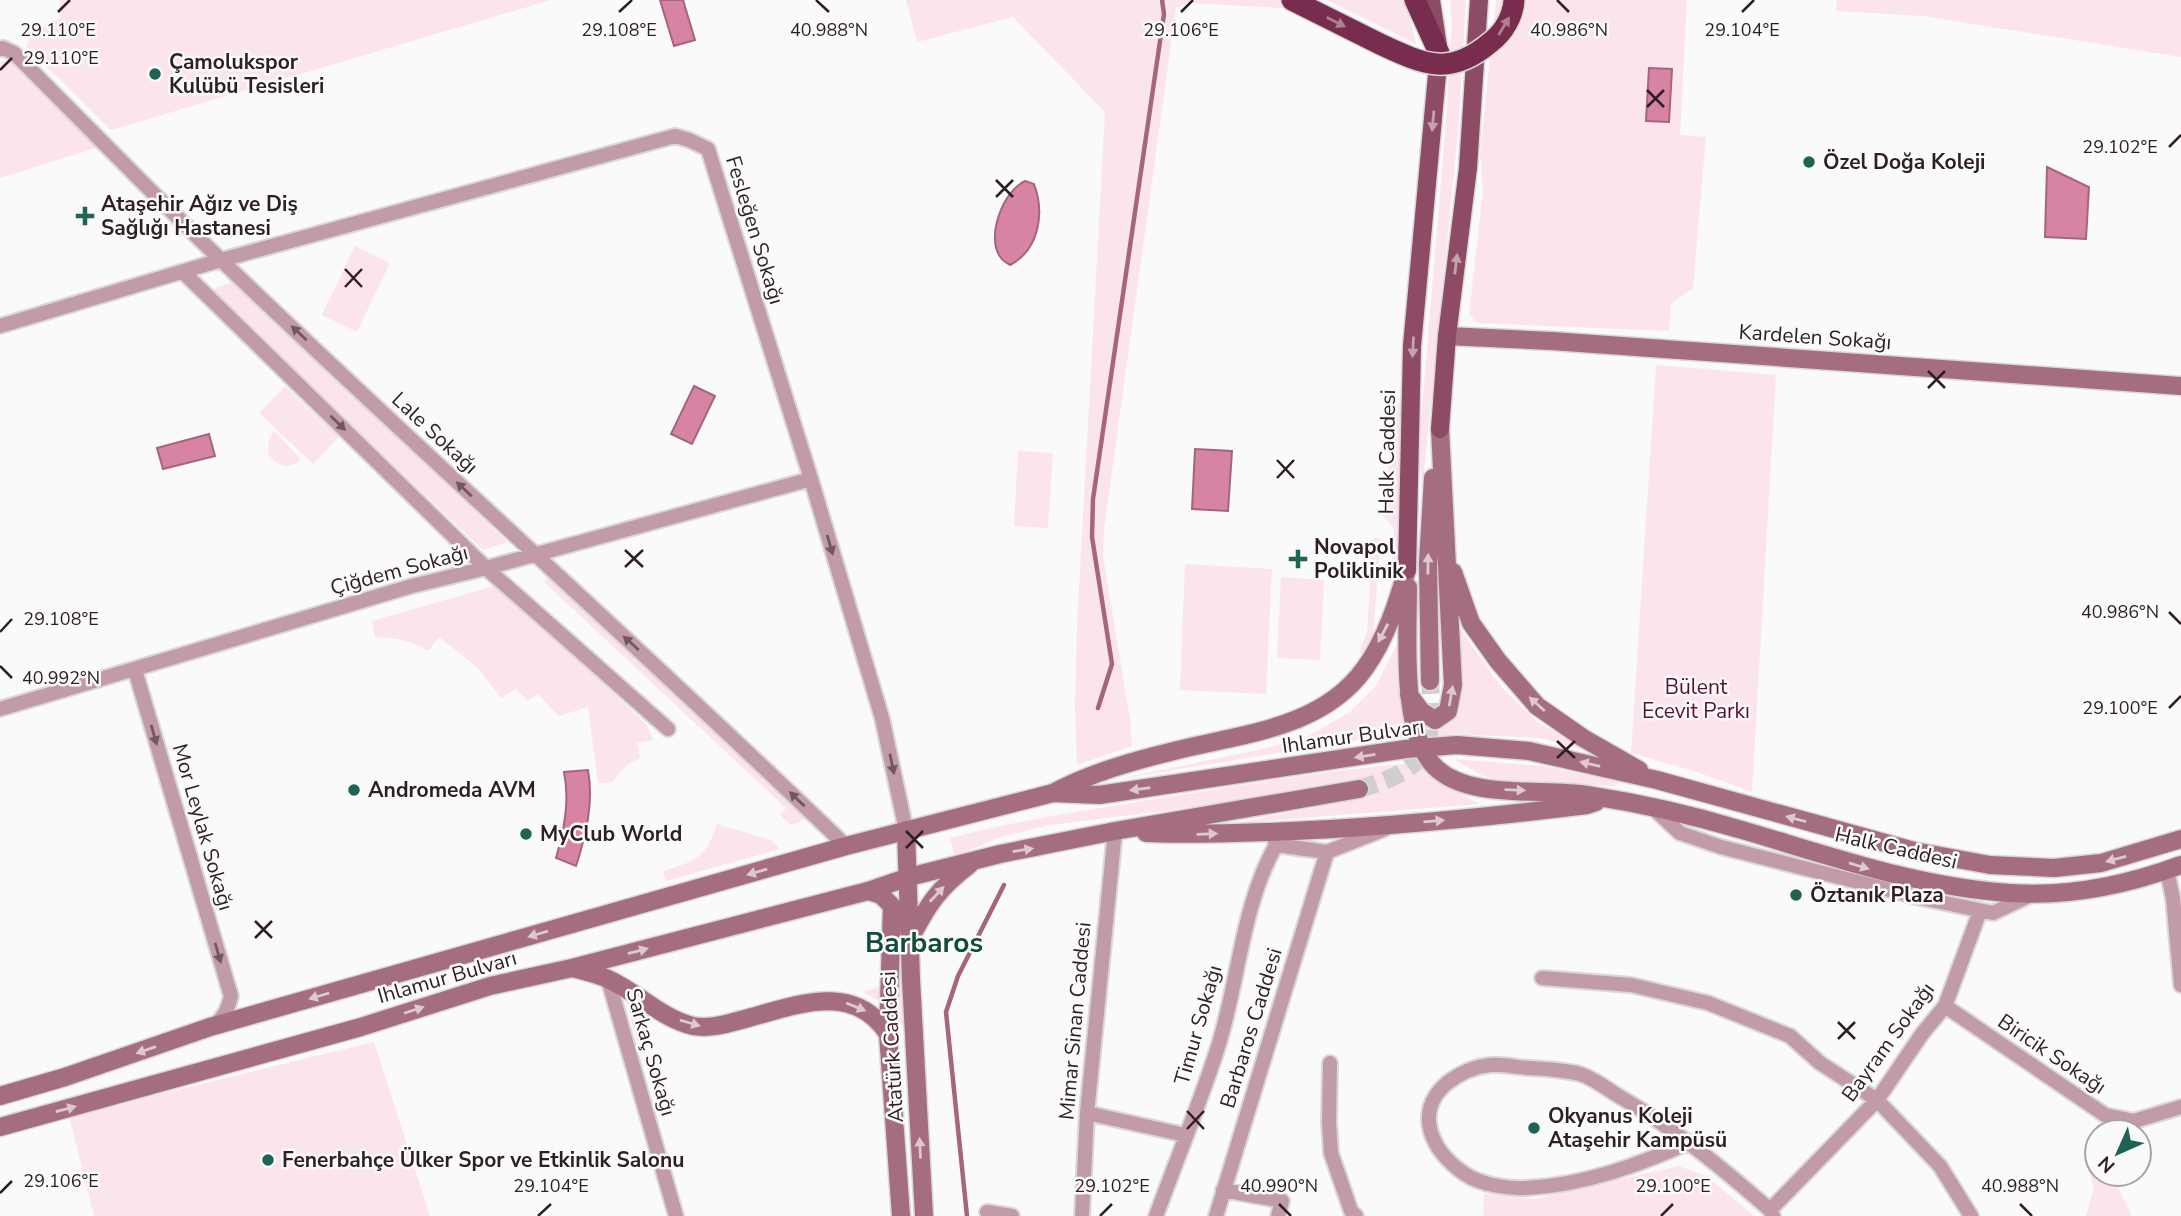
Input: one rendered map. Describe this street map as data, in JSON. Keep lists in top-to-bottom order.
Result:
{
  "streets": {
    "main road": [
      "Kardelen Sokağı",
      "Halk Caddesi",
      "Ihlamur Bulvarı",
      "Atatürk Caddesi"
    ],
    "street": [
      "Fesleğen Sokağı",
      "Lale Sokağı",
      "Çiğdem Sokağı",
      "Mor Leylak Sokağı",
      "Mimar Sinan Caddesi",
      "Timur Sokağı",
      "Barbaros Caddesi",
      "Bayram Sokağı",
      "Sarkaç Sokağı",
      "Biricik Sokağı"
    ]
  },
  "crossings": [
    ["Fesleğen Sokağı", "Lale Sokağı"],
    ["Fesleğen Sokağı", "Çiğdem Sokağı"],
    ["Fesleğen Sokağı", "Ihlamur Bulvarı"],
    ["Fesleğen Sokağı", "Atatürk Caddesi"],
    ["Lale Sokağı", "Çiğdem Sokağı"],
    ["Lale Sokağı", "Ihlamur Bulvarı"],
    ["Halk Caddesi", "Ihlamur Bulvarı"],
    ["Halk Caddesi", "Mimar Sinan Caddesi"],
    ["Halk Caddesi", "Timur Sokağı"],
    ["Çiğdem Sokağı", "Mor Leylak Sokağı"],
    ["Ihlamur Bulvarı", "Mor Leylak Sokağı"],
    ["Ihlamur Bulvarı", "Atatürk Caddesi"],
    ["Bayram Sokağı", "Biricik Sokağı"]
  ],
  "one_way": ["Mor Leylak Sokağı"],
  "districts": ["Barbaros"],
  "parks": ["Bülent Ecevit Parkı"],
  "places": {
    "other": [
      "Çamolukspor Kulübü Tesisleri",
      "Özel Doğa Koleji",
      "Andromeda AVM",
      "MyClub World",
      "Öztanık Plaza",
      "Okyanus Koleji Ataşehir Kampüsü",
      "Fenerbahçe Ülker Spor ve Etkinlik Salonu"
    ],
    "health": ["Ataşehir Ağız ve Diş Sağlığı Hastanesi", "Novapol Poliklinik"]
  },
  "north": "bottom left",
  "coordinates": [
    "29.110°E",
    "29.108°E",
    "40.988°N",
    "29.106°E",
    "40.986°N",
    "29.104°E",
    "29.102°E",
    "40.992°N",
    "29.100°E",
    "40.990°N"
  ]
}
